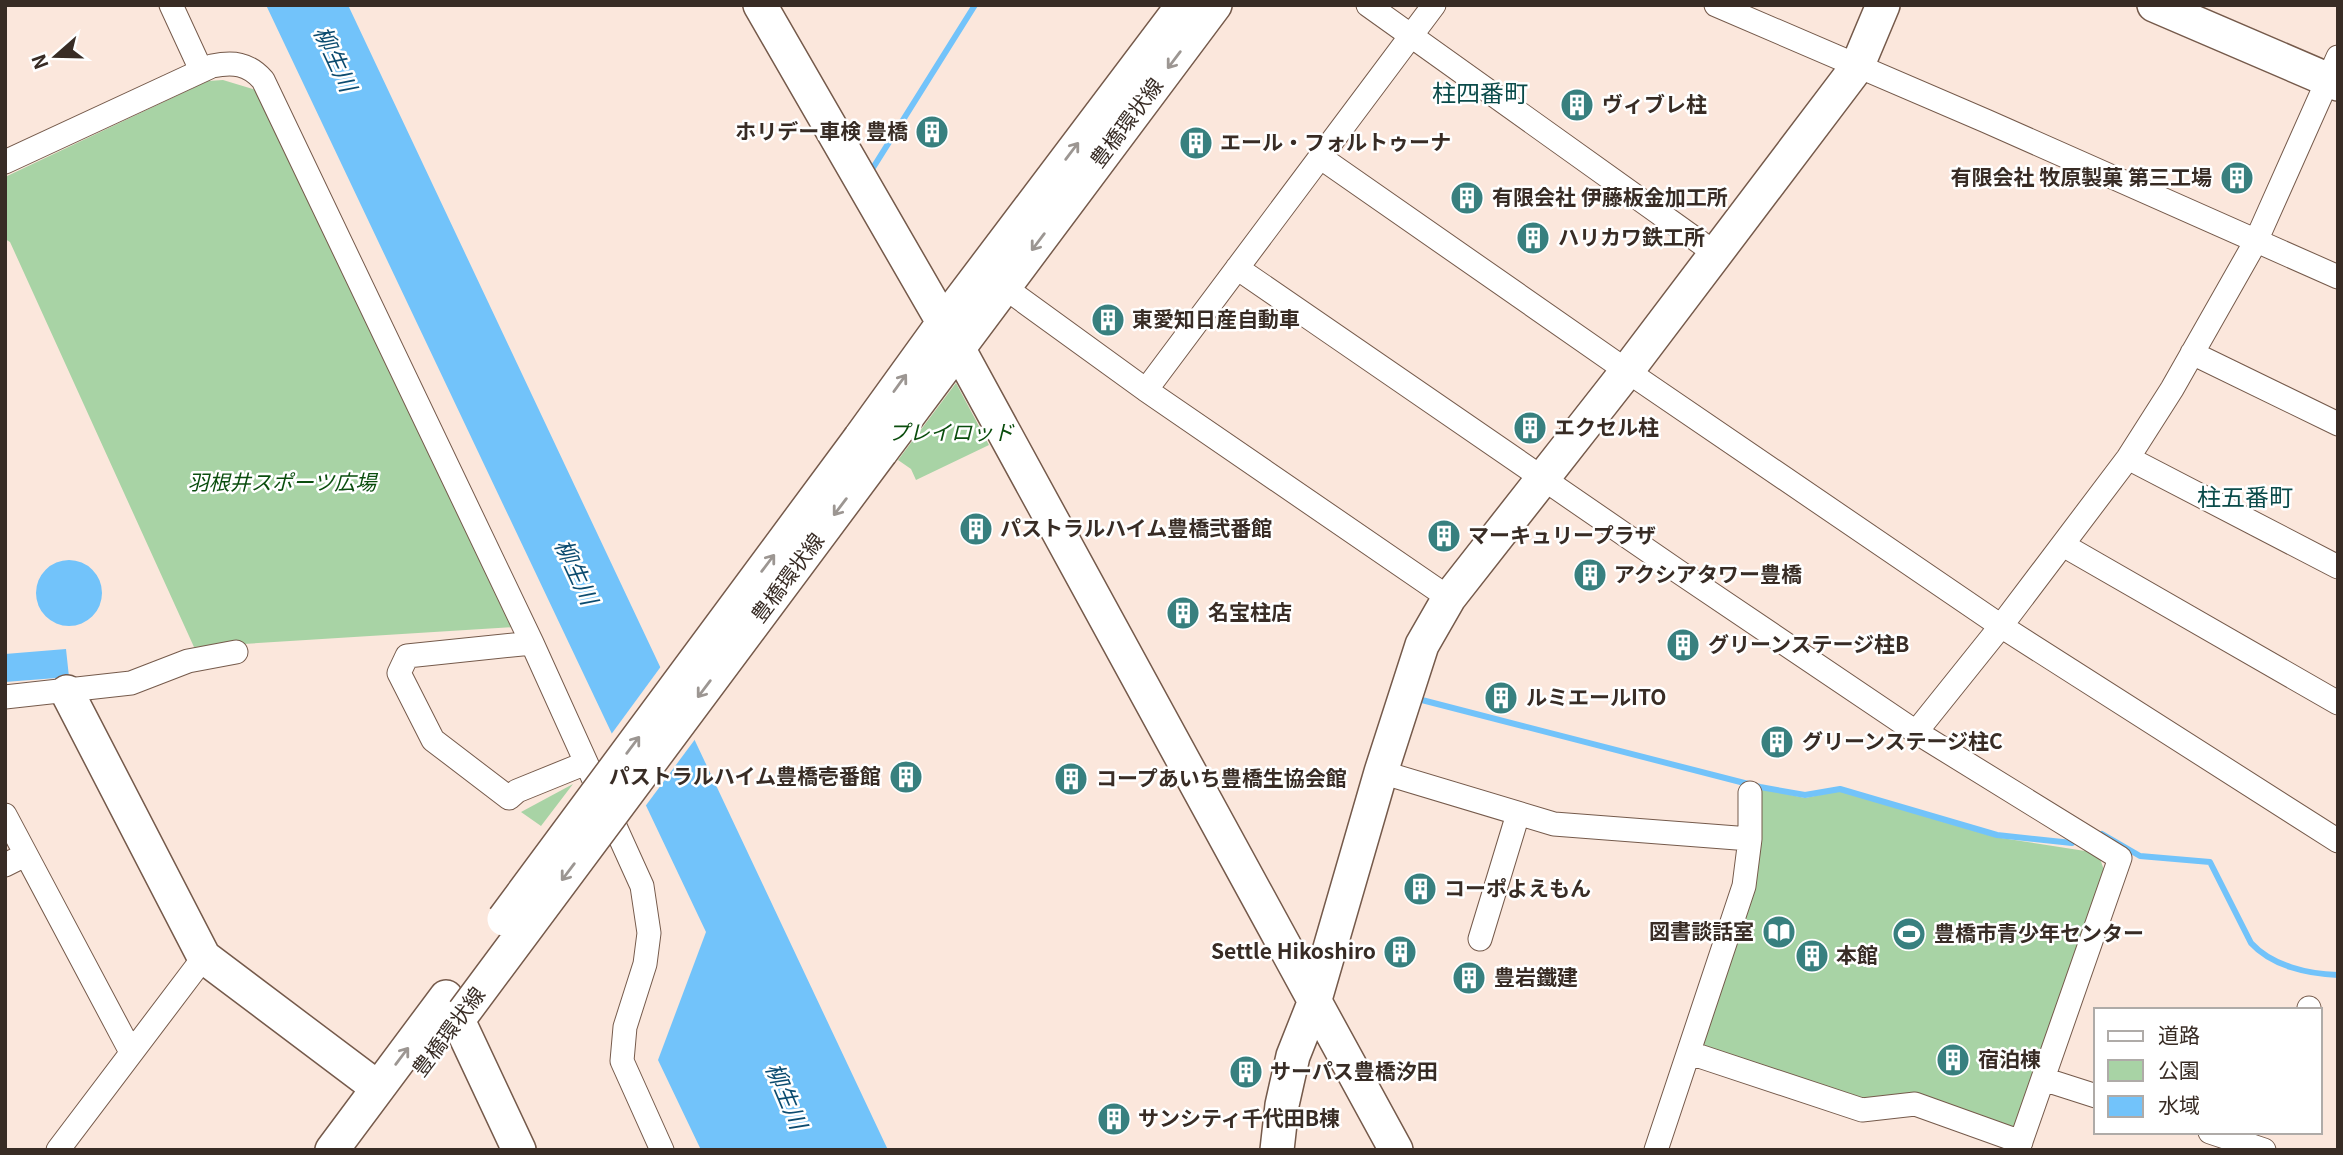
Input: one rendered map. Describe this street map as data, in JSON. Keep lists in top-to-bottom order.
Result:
{
  "streets": {
    "street": ["豊橋環状線"]
  },
  "districts": ["柱四番町", "柱五番町"],
  "water": ["柳生川"],
  "parks": ["プレイロッド", "羽根井スポーツ広場"],
  "places": {
    "building": [
      "ヴィブレ柱",
      "ホリデー車検 豊橋",
      "エール・フォルトゥーナ",
      "有限会社 牧原製菓 第三工場",
      "有限会社 伊藤板金加工所",
      "ハリカワ鉄工所",
      "東愛知日産自動車",
      "エクセル柱",
      "パストラルハイム豊橋弐番館",
      "マーキュリープラザ",
      "アクシアタワー豊橋",
      "名宝柱店",
      "グリーンステージ柱B",
      "ルミエールITO",
      "グリーンステージ柱C",
      "パストラルハイム豊橋壱番館",
      "コープあいち豊橋生協会館",
      "コーポよえもん",
      "Settle Hikoshiro",
      "本館",
      "豊岩鐵建",
      "宿泊棟",
      "サーパス豊橋汐田",
      "サンシティ千代田B棟"
    ],
    "library": ["図書談話室"],
    "sports": ["豊橋市青少年センター"]
  },
  "legend": ["道路", "公園", "水域"],
  "north": "left"
}
